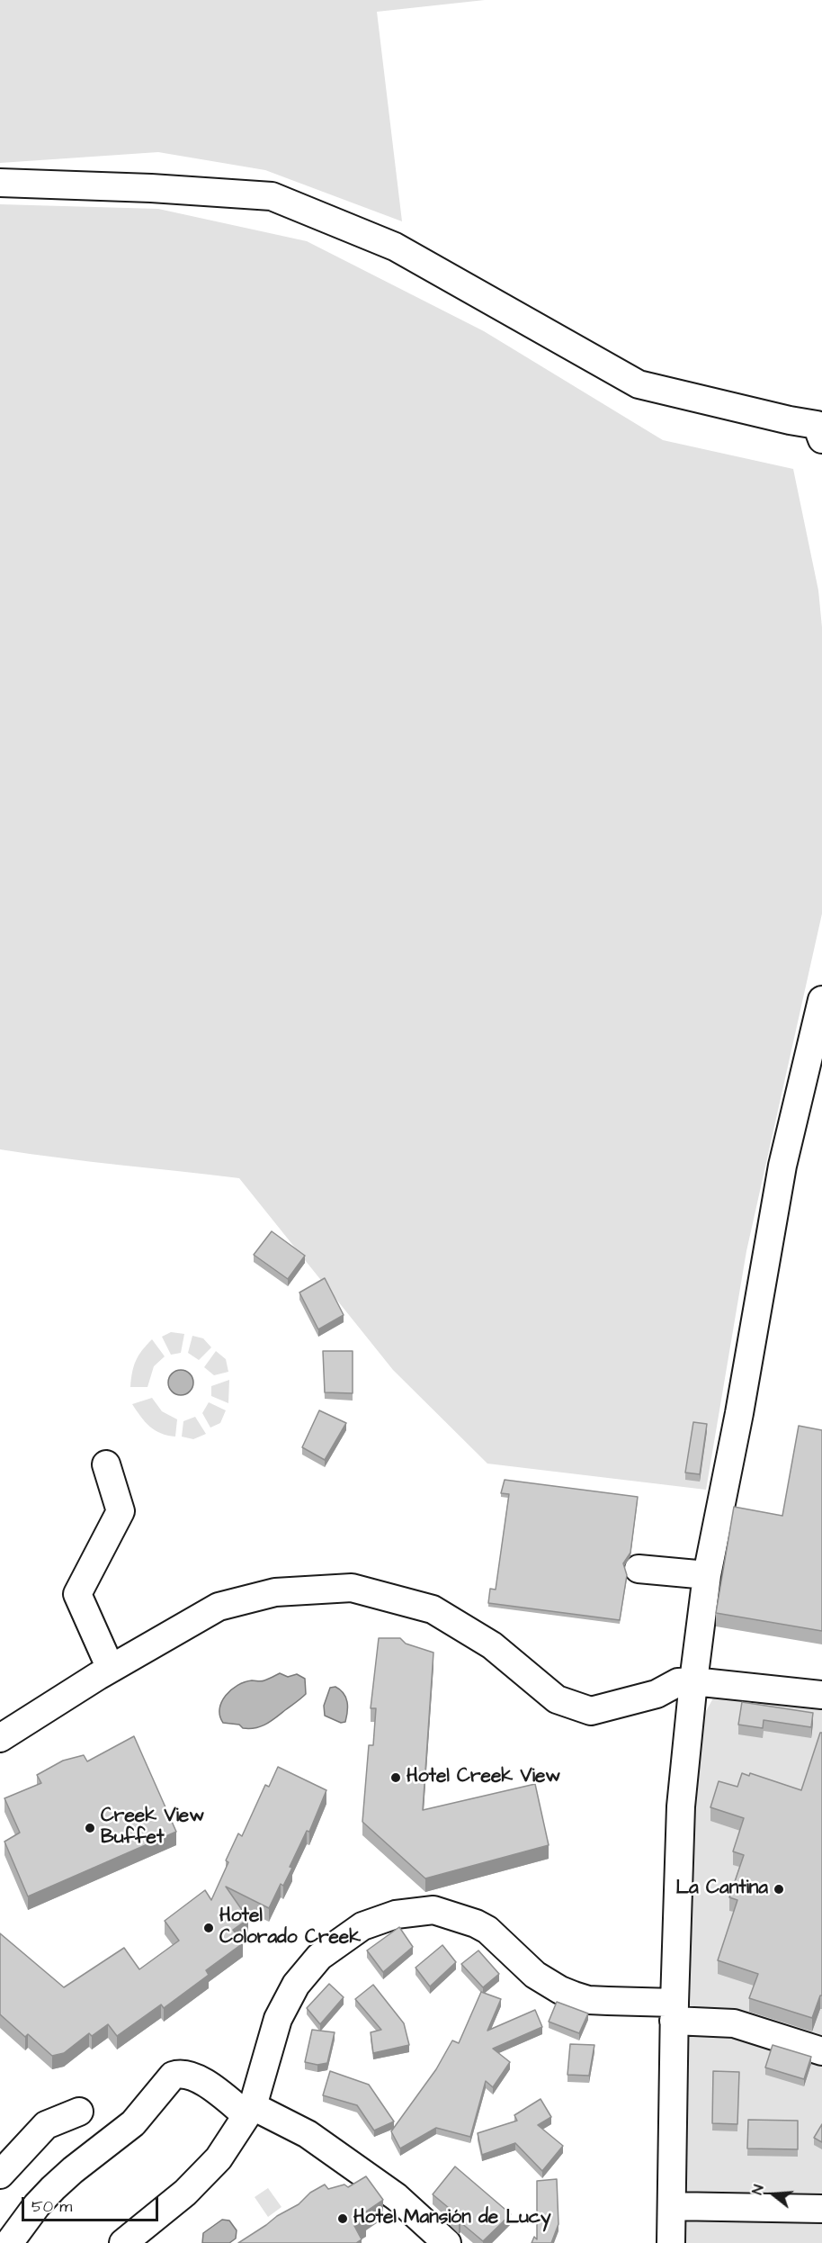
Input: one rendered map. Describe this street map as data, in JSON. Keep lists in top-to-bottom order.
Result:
{
  "places": [
    "Hotel Creek View",
    "Creek View Buffet",
    "La Cantina",
    "Hotel Colorado Creek",
    "Hotel Mansión de Lucy"
  ],
  "scale_bar": "50 m",
  "north": "left"
}
